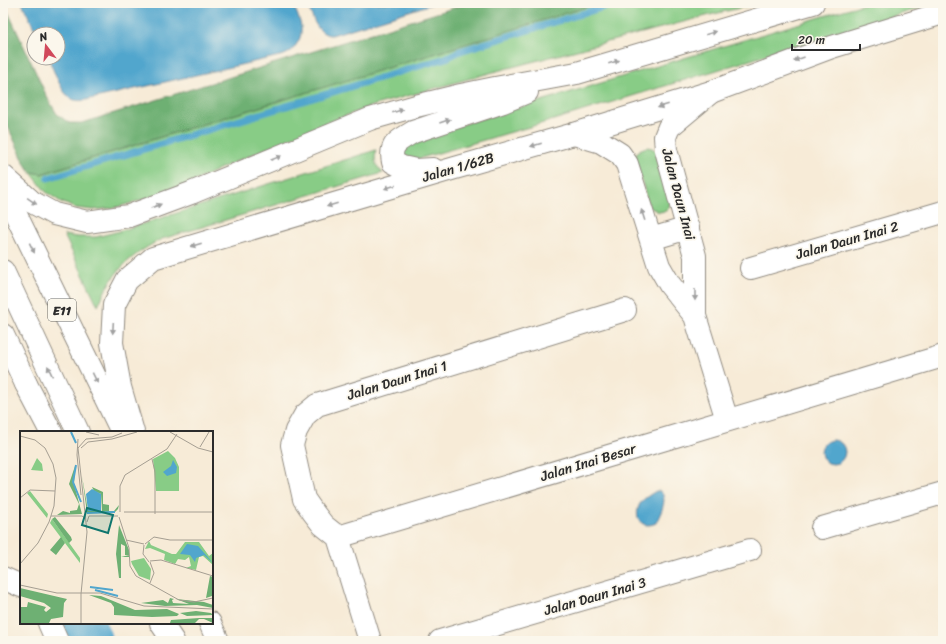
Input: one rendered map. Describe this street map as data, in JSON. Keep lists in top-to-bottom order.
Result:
{
  "streets": {
    "main road": [
      "Jalan 1/62B",
      "Jalan Daun Inai",
      "Jalan Daun Inai 2",
      "E11",
      "Jalan Daun Inai 1",
      "Jalan Inai Besar",
      "Jalan Daun Inai 3"
    ]
  },
  "crossings": [
    ["Jalan 1/62B", "Jalan Daun Inai"],
    ["Jalan Daun Inai", "Jalan Inai Besar"],
    ["Jalan Daun Inai 1", "Jalan Inai Besar"]
  ],
  "scale_bar": "20 m",
  "north": "top"
}
